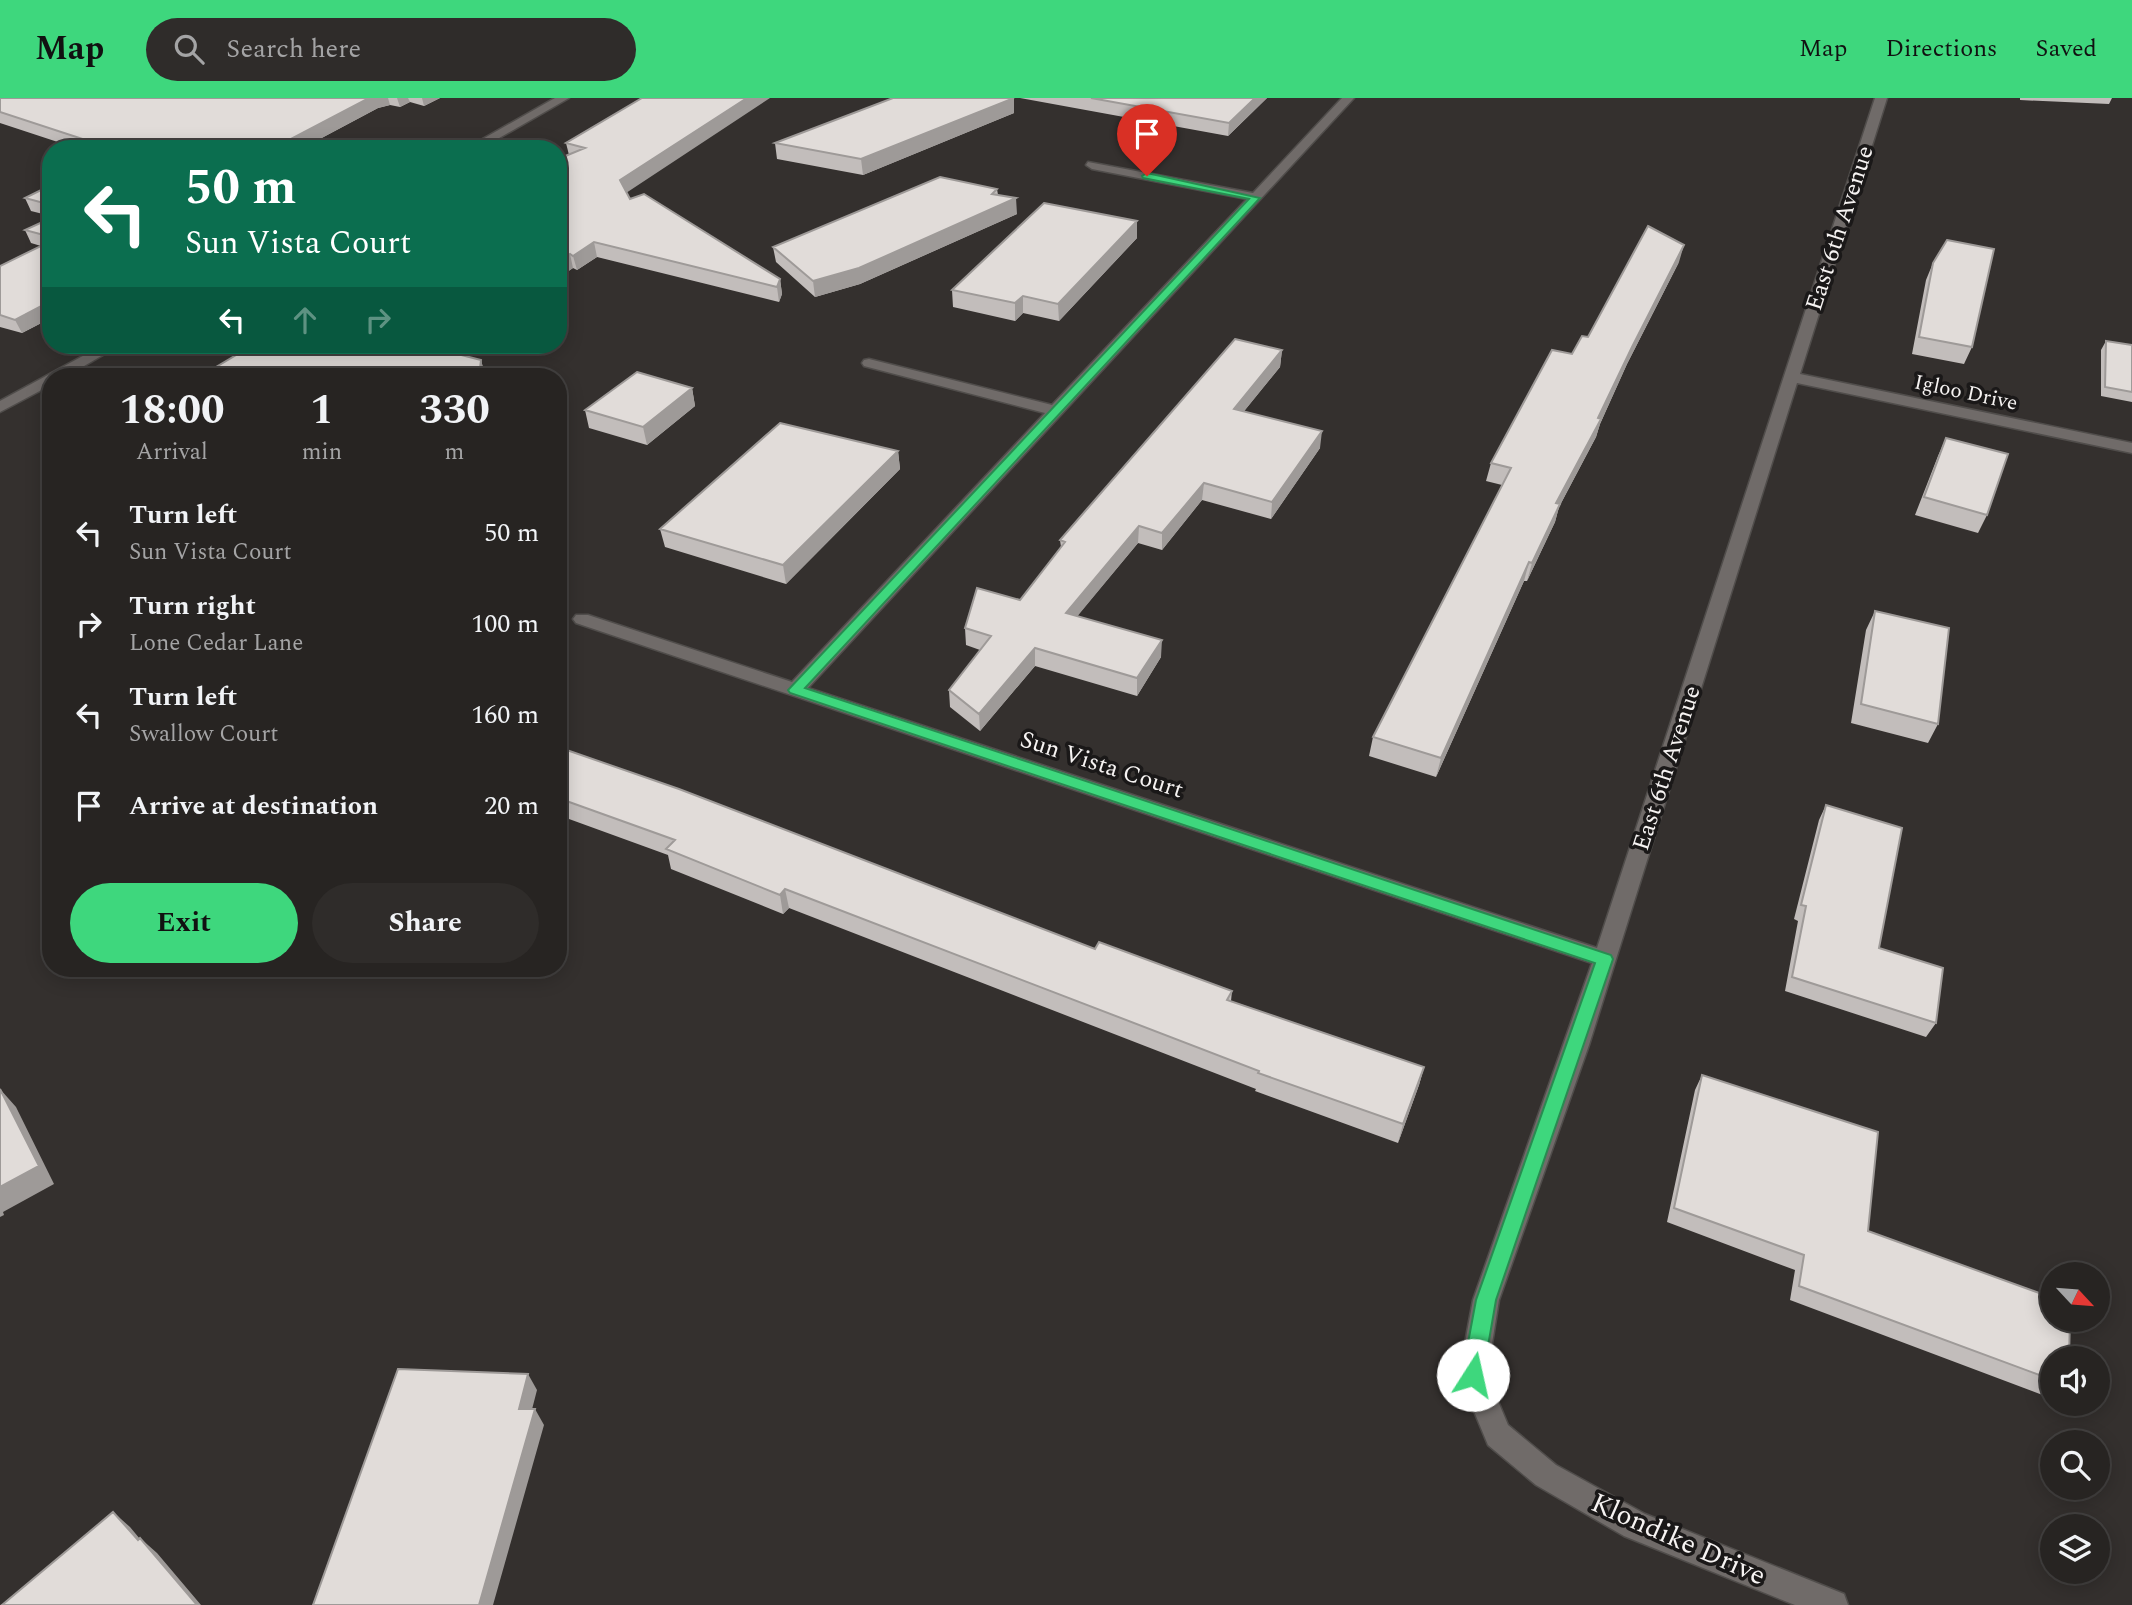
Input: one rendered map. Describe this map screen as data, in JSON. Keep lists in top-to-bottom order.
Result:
{
  "streets": {
    "street": [
      "East 6th Avenue",
      "Igloo Drive",
      "Sun Vista Court",
      "Klondike Drive"
    ]
  },
  "crossings": [
    ["East 6th Avenue", "Igloo Drive"],
    ["East 6th Avenue", "Sun Vista Court"],
    ["East 6th Avenue", "Klondike Drive"]
  ],
  "north": "bottom right",
  "page": {
    "header": "Map",
    "search": "Search here",
    "nav": ["Map", "Directions", "Saved"],
    "turn": ["50 m", "Sun Vista Court"],
    "eta": [
      "18:00",
      "Arrival",
      "1",
      "min",
      "330",
      "m"
    ],
    "list": [
      {
        "name": "Turn left",
        "note": "Sun Vista Court",
        "value": "50 m"
      },
      {
        "name": "Turn right",
        "note": "Lone Cedar Lane",
        "value": "100 m"
      },
      {
        "name": "Turn left",
        "note": "Swallow Court",
        "value": "160 m"
      },
      {
        "name": "Arrive at destination",
        "value": "20 m"
      }
    ],
    "buttons": ["Exit", "Share"]
  }
}
